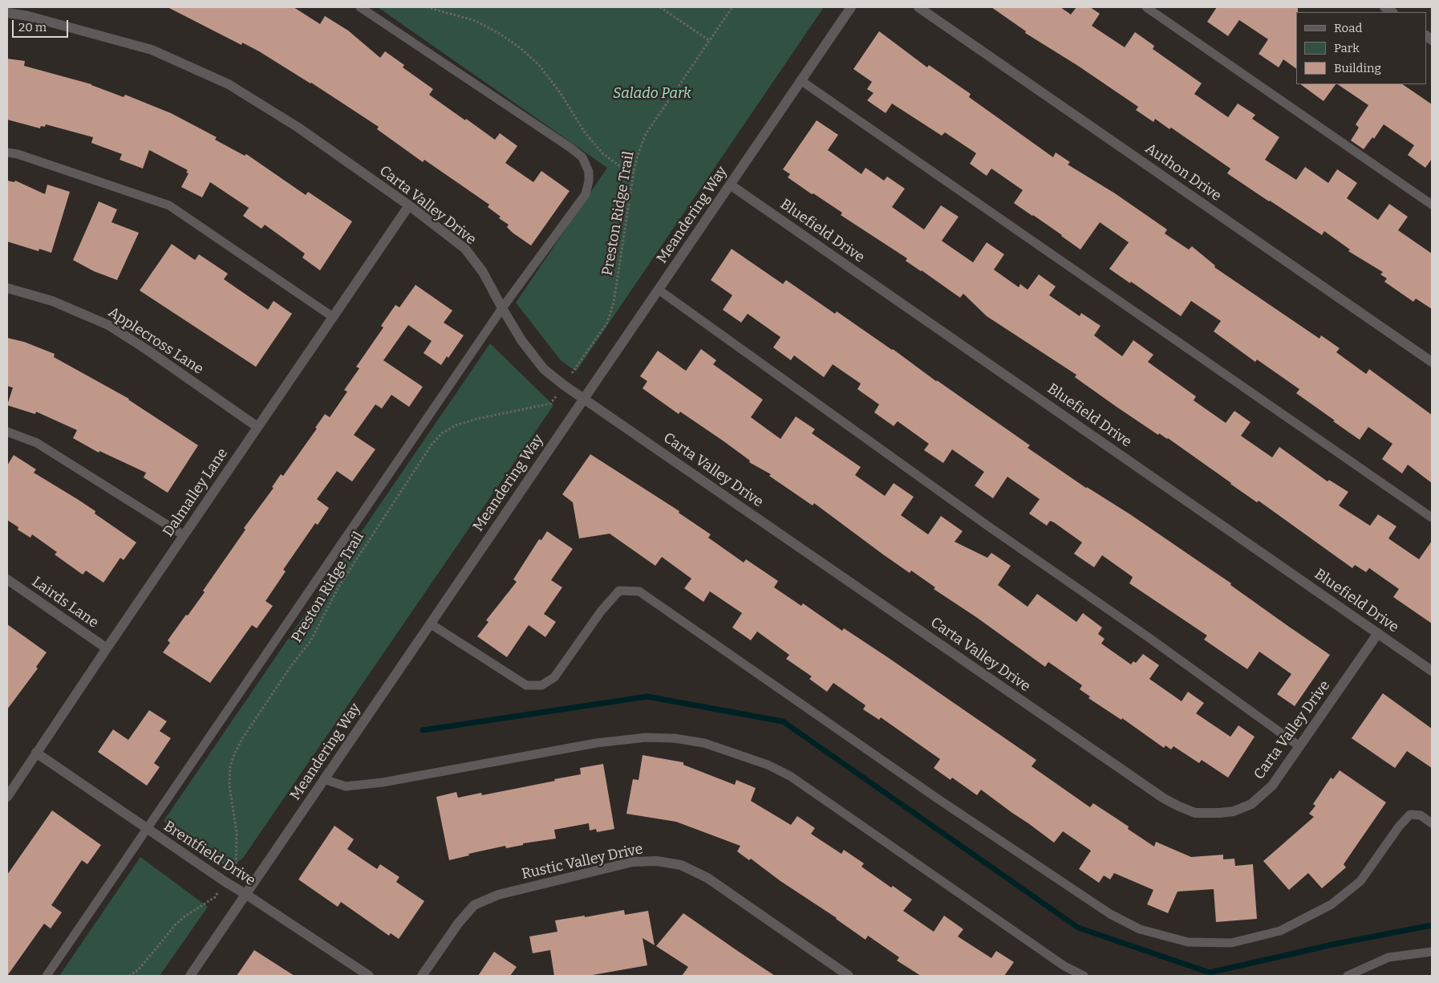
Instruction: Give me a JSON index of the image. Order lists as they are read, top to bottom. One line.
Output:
{"streets":{"street":["Authon Drive","Carta Valley Drive","Meandering Way","Bluefield Drive","Applecross Lane","Dalmalley Lane","Lairds Lane","Brentfield Drive","Rustic Valley Drive"],"path":["Preston Ridge Trail"]},"crossings":[["Carta Valley Drive","Meandering Way"],["Carta Valley Drive","Bluefield Drive"],["Carta Valley Drive","Dalmalley Lane"],["Meandering Way","Bluefield Drive"],["Meandering Way","Brentfield Drive"],["Applecross Lane","Dalmalley Lane"],["Dalmalley Lane","Lairds Lane"],["Dalmalley Lane","Brentfield Drive"]],"parks":["Salado Park"],"legend":["Road","Park","Building"],"scale_bar":"20 m"}
